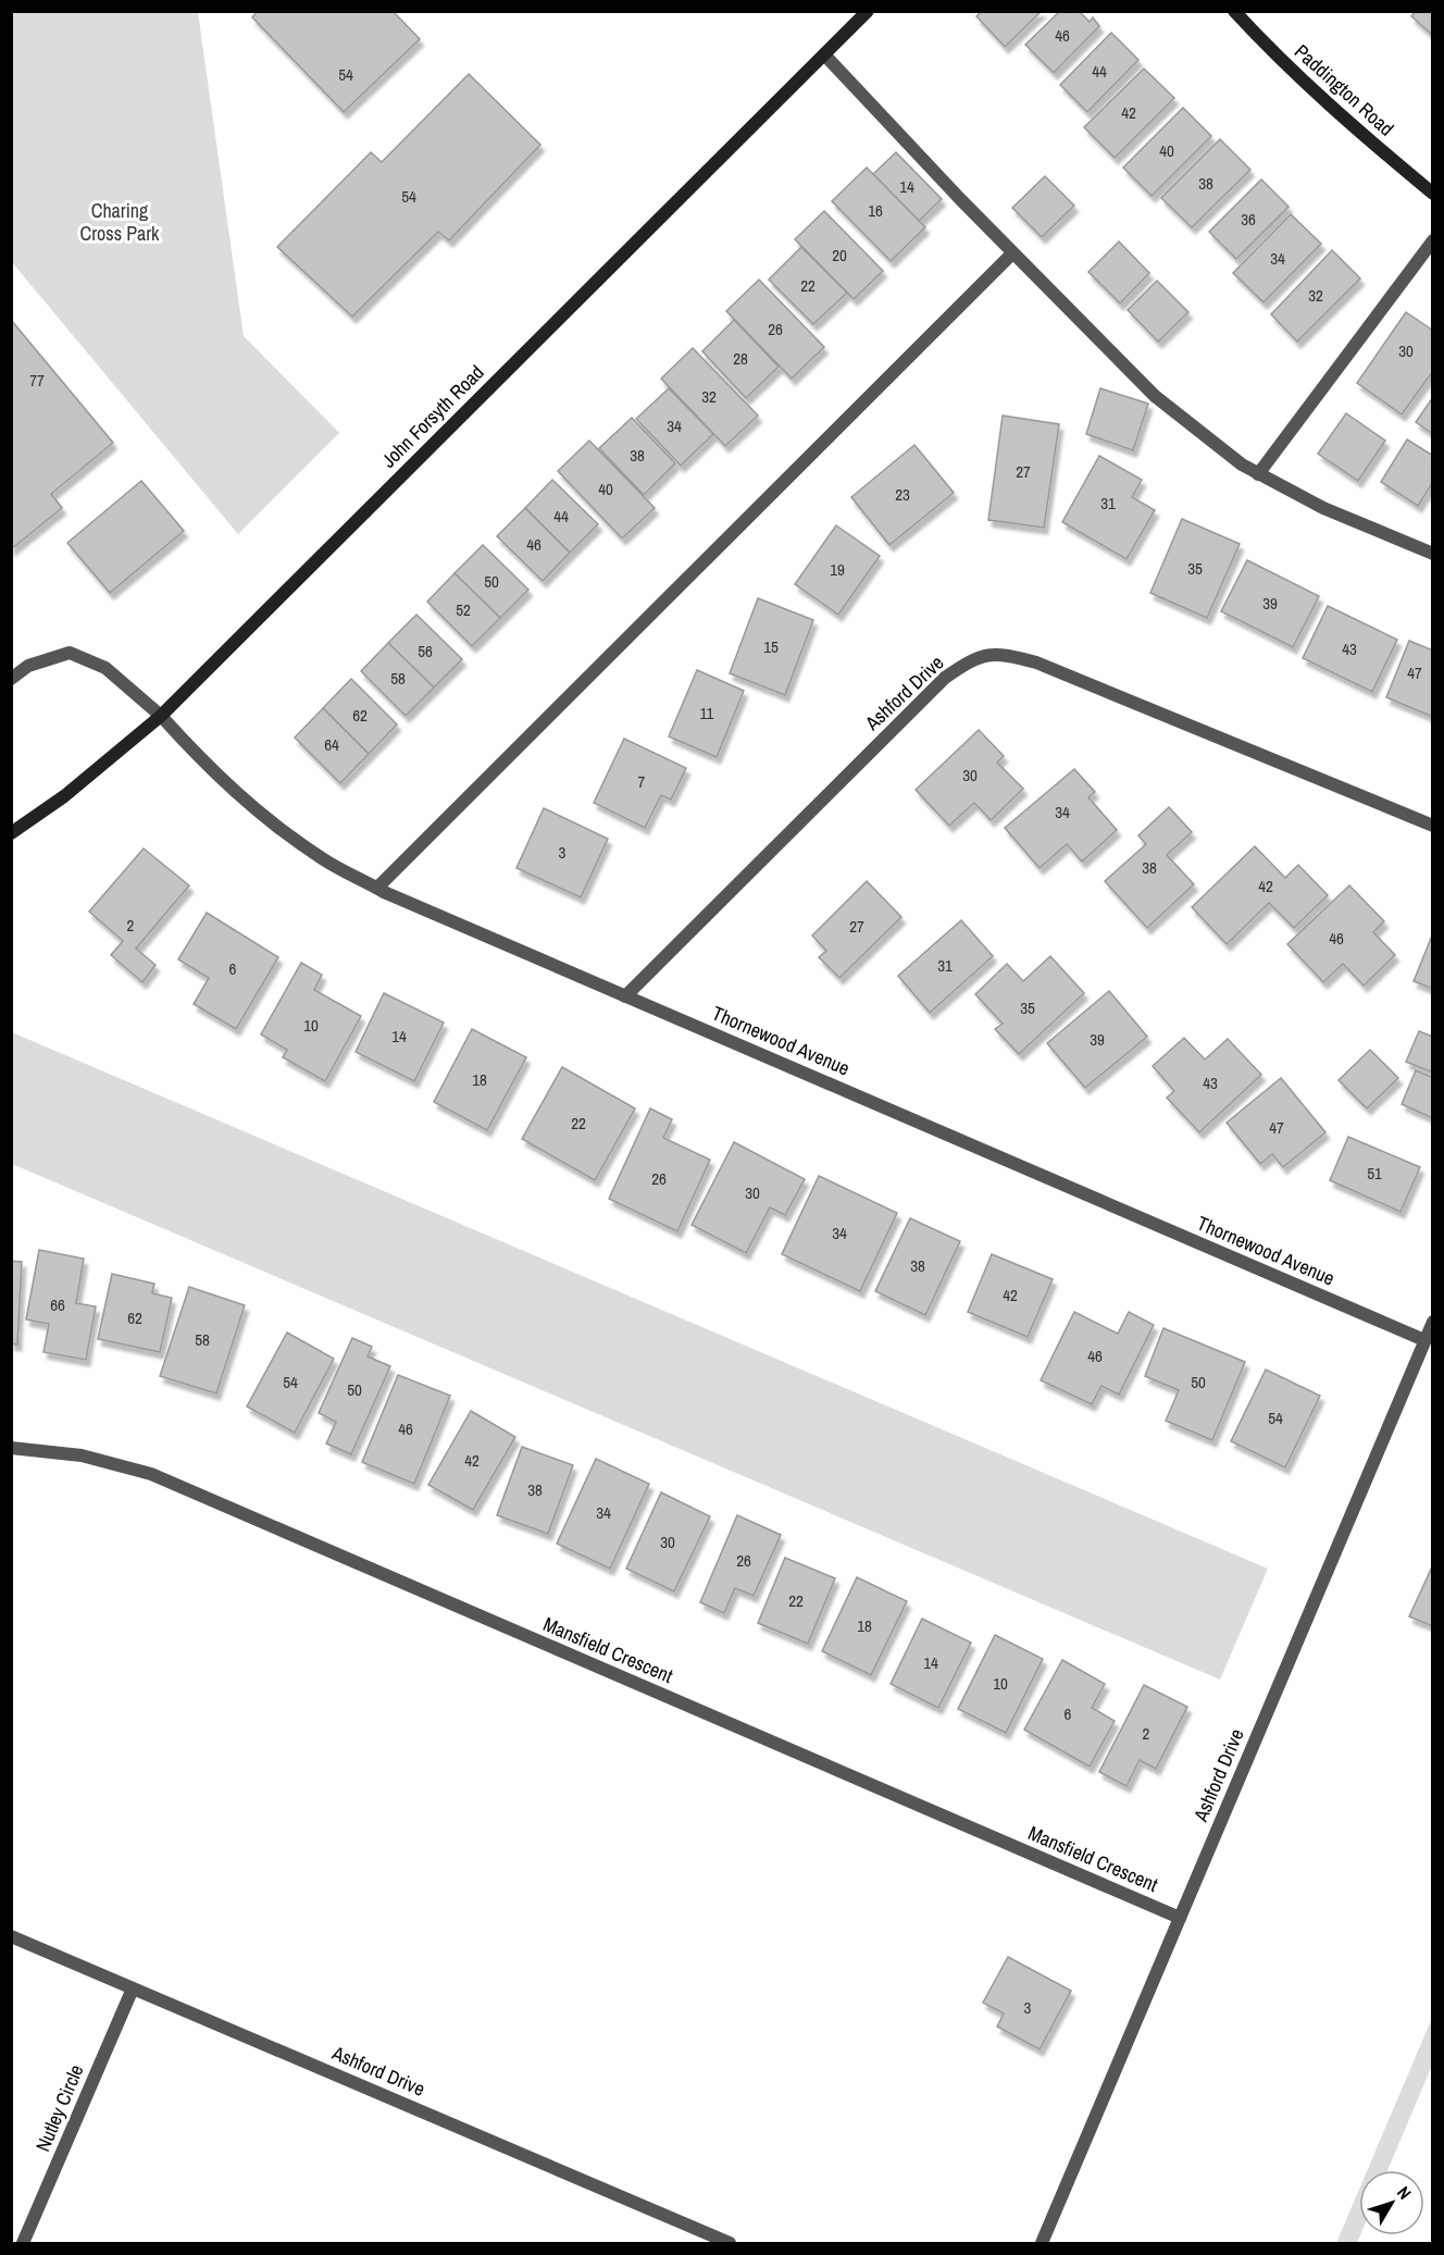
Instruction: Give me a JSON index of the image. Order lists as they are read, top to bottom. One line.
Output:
{"streets":{"street":["Paddington Road","John Forsyth Road","Ashford Drive","Thornewood Avenue","Mansfield Crescent","Nutley Circle"]},"crossings":[["John Forsyth Road","Thornewood Avenue"],["Ashford Drive","Thornewood Avenue"],["Ashford Drive","Mansfield Crescent"],["Ashford Drive","Nutley Circle"]],"parks":["Charing Cross Park"],"house_numbers":["46","44","54","42","40","38","14","54","16","36","20","34","22","32","26","30","28","77","32","34","38","27","40","23","31","44","46","35","19","50","39","52","15","43","56","47","58","11","62","64","30","7","34","3","38","42","2","27","46","31","6","35","10","14","39","18","43","22","47","51","26","30","34","38","42","66","62","58","46","54","50","50","54","46","42","38","34","30","26","22","18","14","10","6","2","3"],"north":"top right"}
